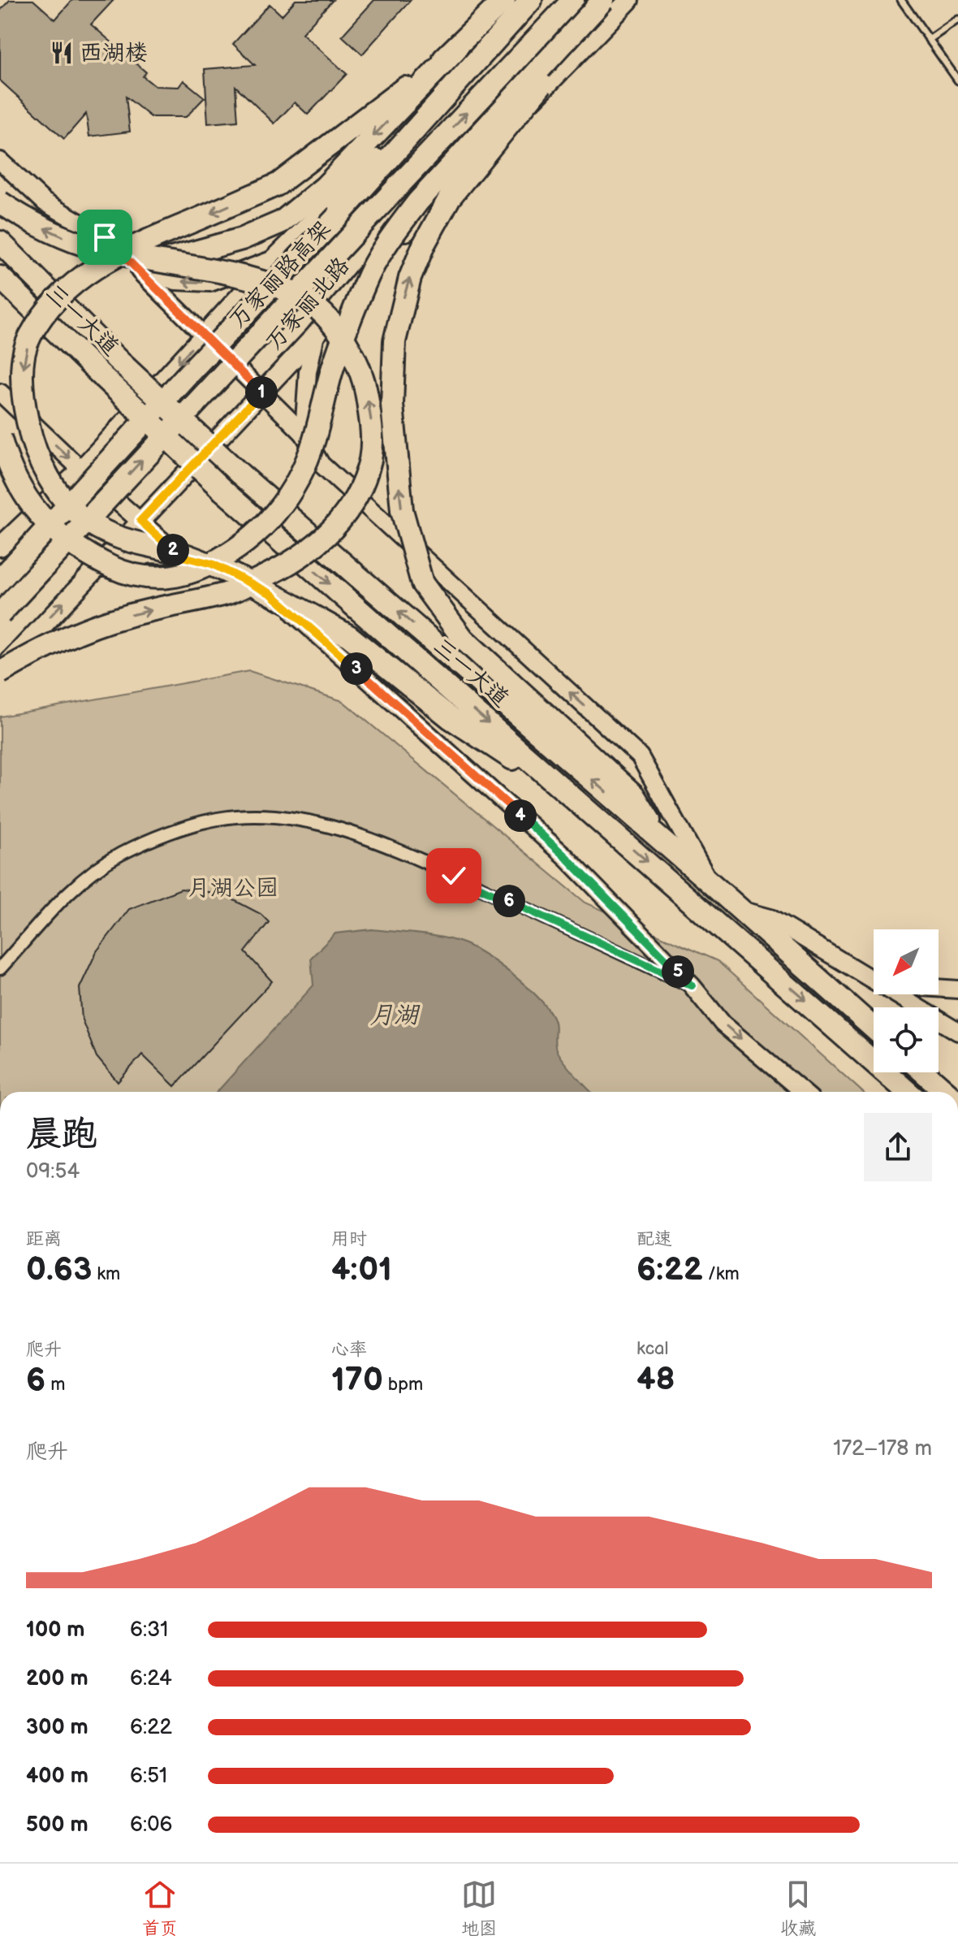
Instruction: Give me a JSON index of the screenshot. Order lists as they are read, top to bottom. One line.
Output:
{"streets":{"highway":["万家丽路高架","三一大道"],"main road":["万家丽北路"]},"water":["月湖"],"parks":["月湖公园"],"places":{"restaurant":["西湖楼"]},"north":"bottom left","page":{"pins":["1","2","3","4","6","5"],"heading":["晨跑","09:54"],"stats":[["距离","0.63 km"],["用时","4:01"],["配速","6:22 /km"],["爬升","6 m"],["心率","170 bpm"],["kcal","48"]],"chart":["爬升","172–178 m"],"list":[{"name":"100 m","note":"6:31"},{"name":"200 m","note":"6:24"},{"name":"300 m","note":"6:22"},{"name":"400 m","note":"6:51"},{"name":"500 m","note":"6:06"}],"tabs":["首页","地图","收藏"]}}
